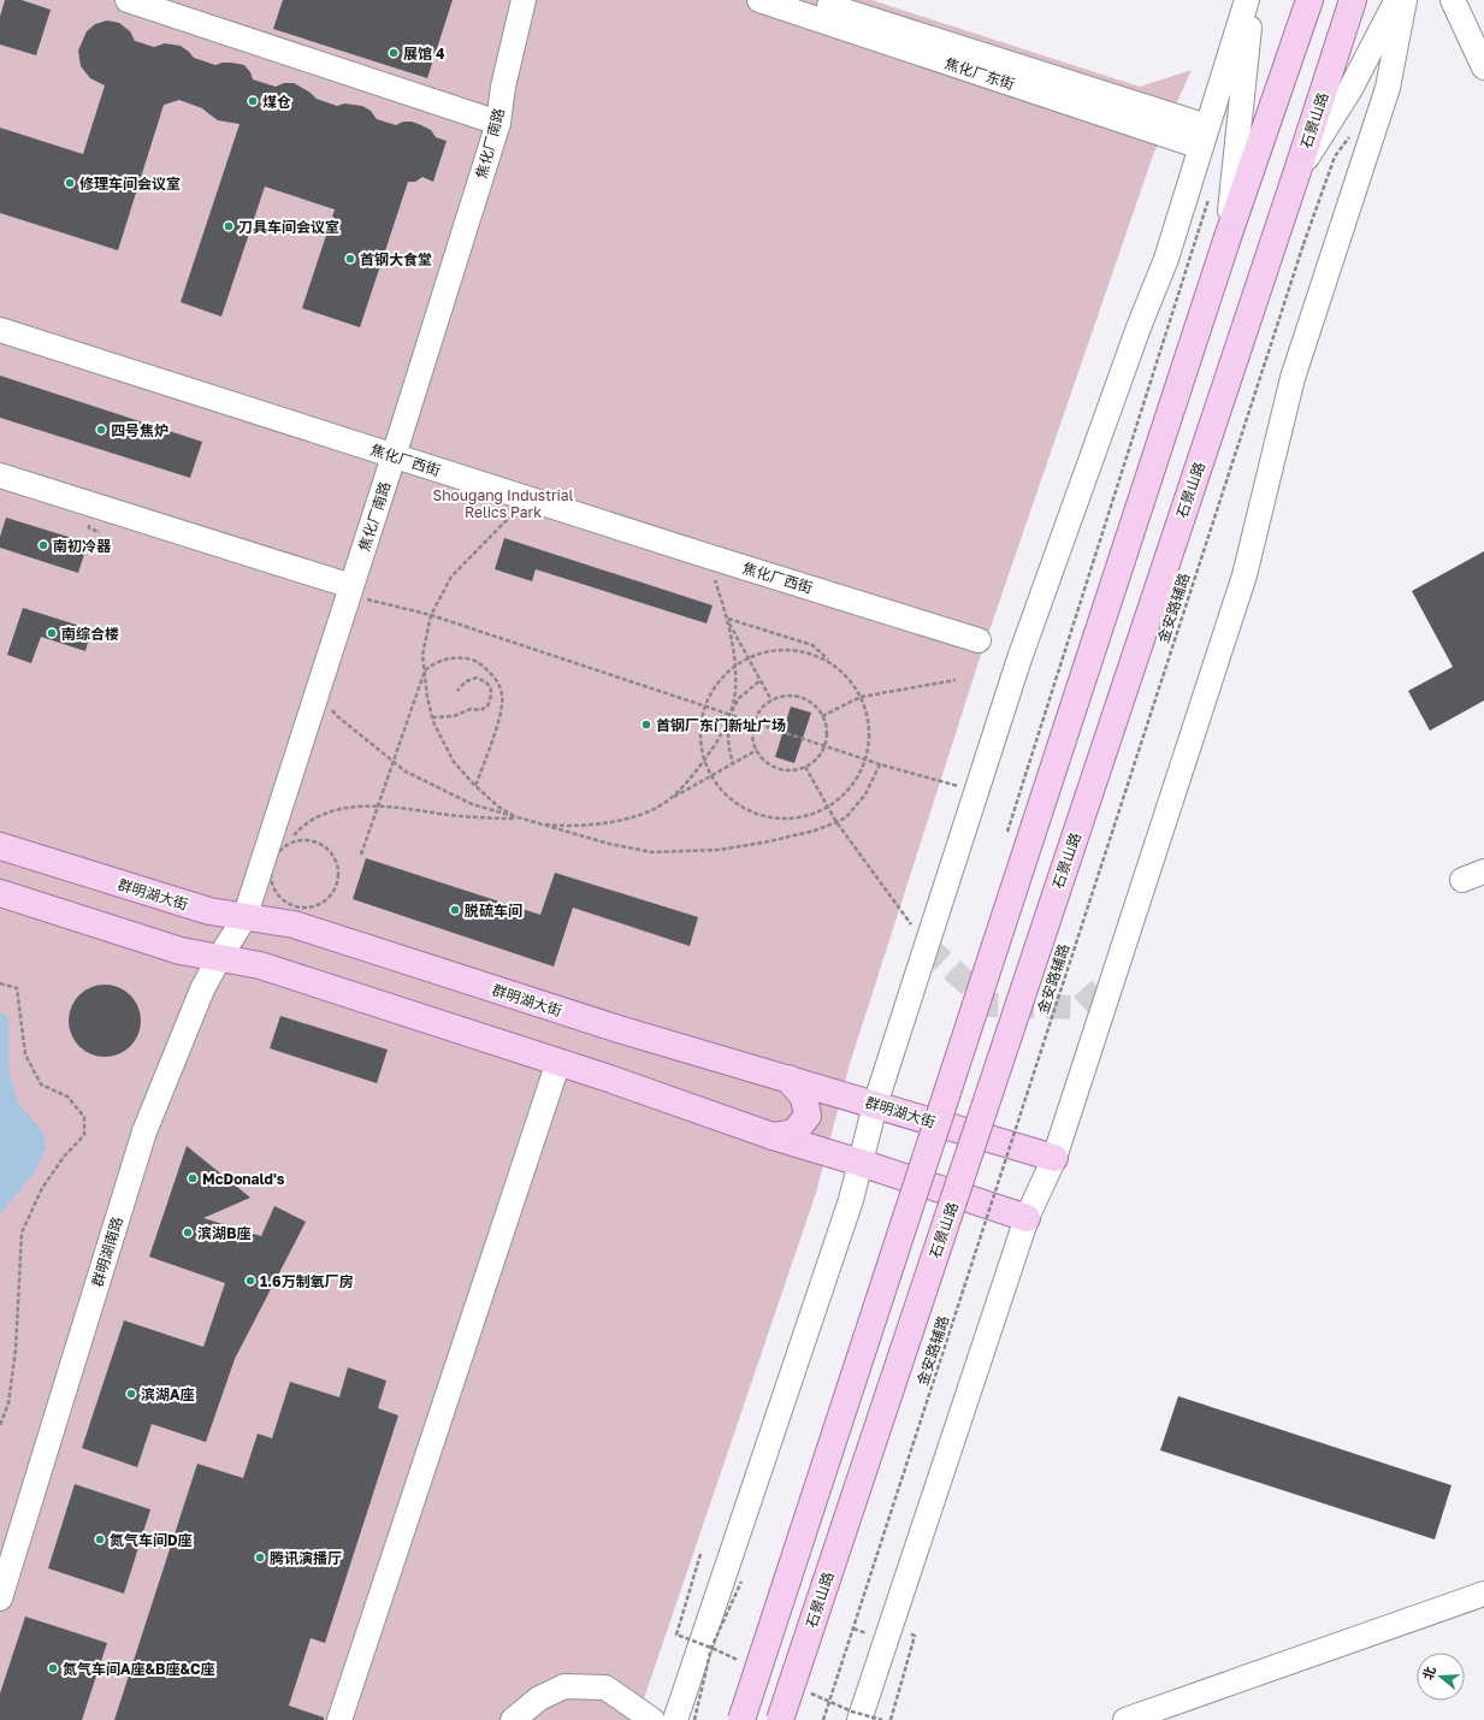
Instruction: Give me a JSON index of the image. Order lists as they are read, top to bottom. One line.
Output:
{"streets":{"main road":["石景山路","群明湖大街"],"street":["焦化厂东街","焦化厂南路","焦化厂西街","群明湖南路"],"path":["金安路辅路"]},"crossings":[["焦化厂南路","焦化厂西街"],["焦化厂南路","群明湖大街"],["焦化厂南路","群明湖南路"],["群明湖大街","群明湖南路"]],"parks":["Shougang Industrial Relics Park"],"places":["展馆 4","煤仓","修理车间会议室","刀具车间会议室","首钢大食堂","四号焦炉","南初冷器","南综合楼","首钢厂东门新址广场","脱硫车间","McDonald's","滨湖B座","1.6万制氧厂房","滨湖A座","氮气车间D座","腾讯演播厅","氮气车间A座&B座&C座"],"north":"left"}
